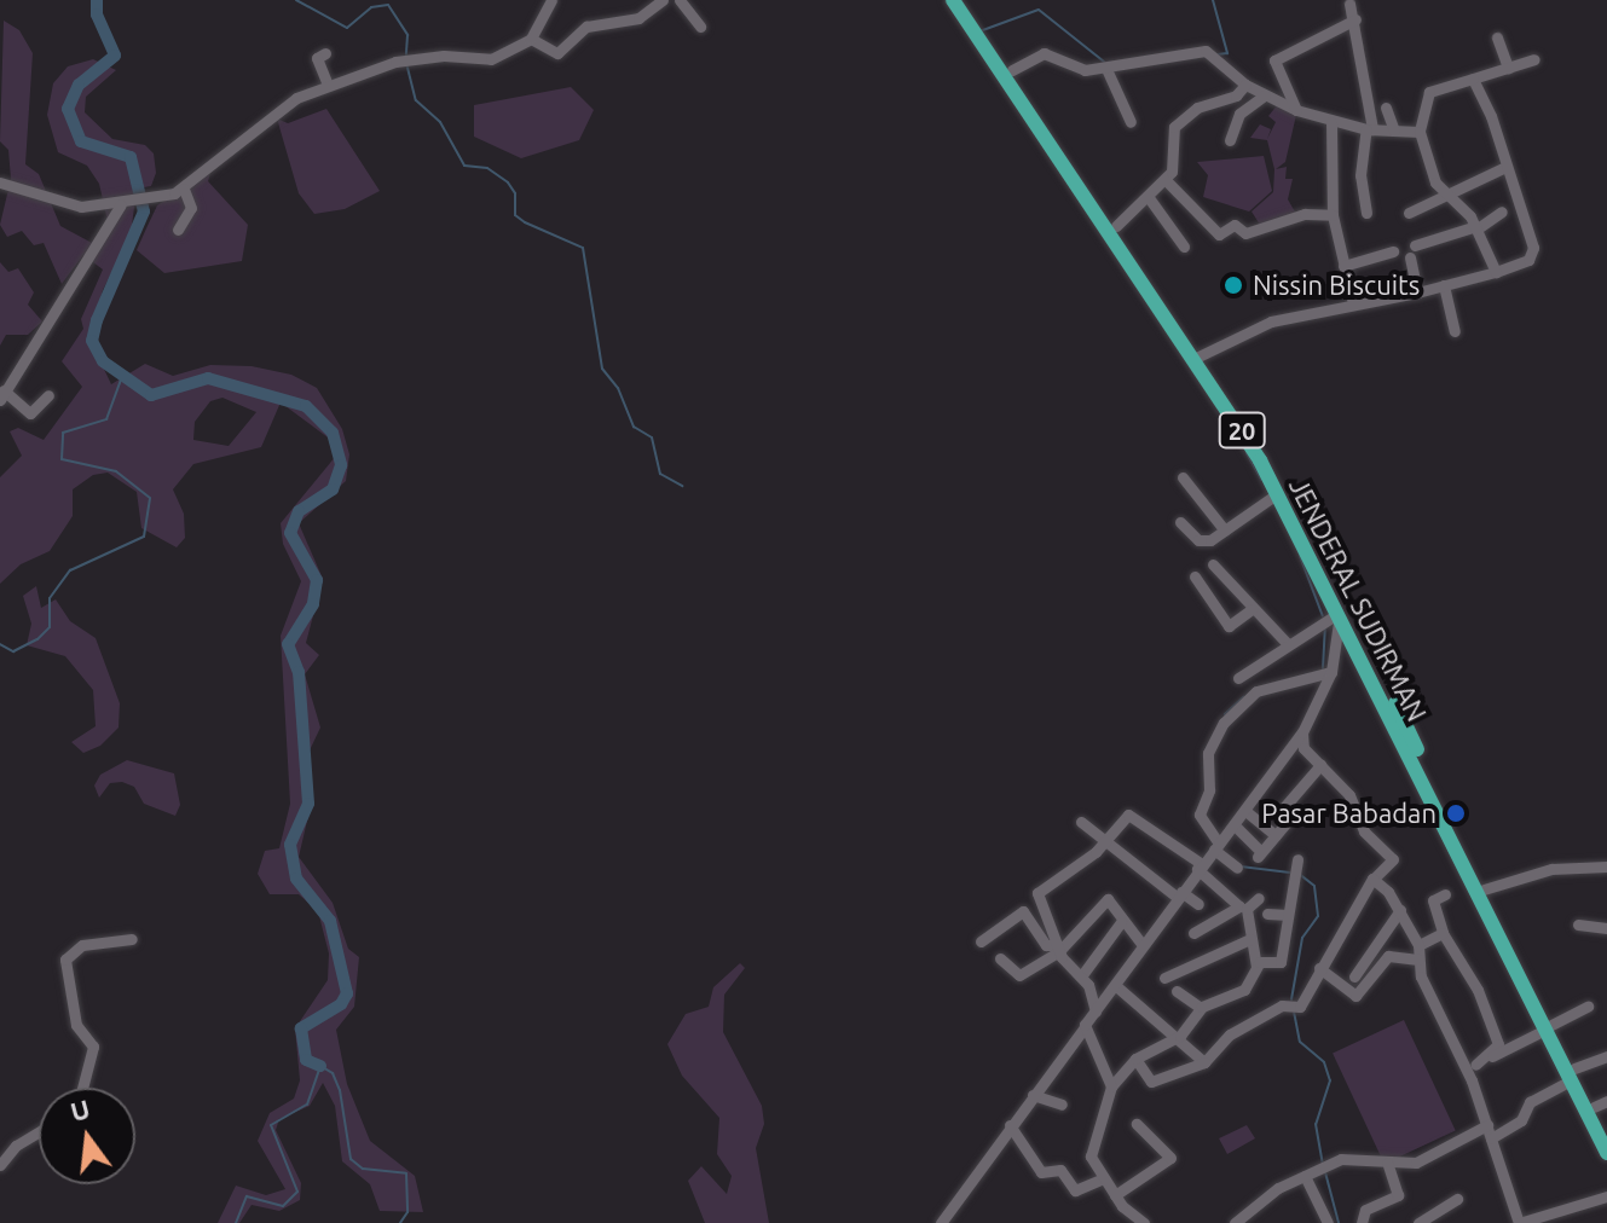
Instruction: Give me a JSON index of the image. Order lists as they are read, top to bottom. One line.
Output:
{"streets":{"highway":["20","JENDERAL SUDIRMAN"]},"places":["Nissin Biscuits","Pasar Babadan"],"north":"top"}
